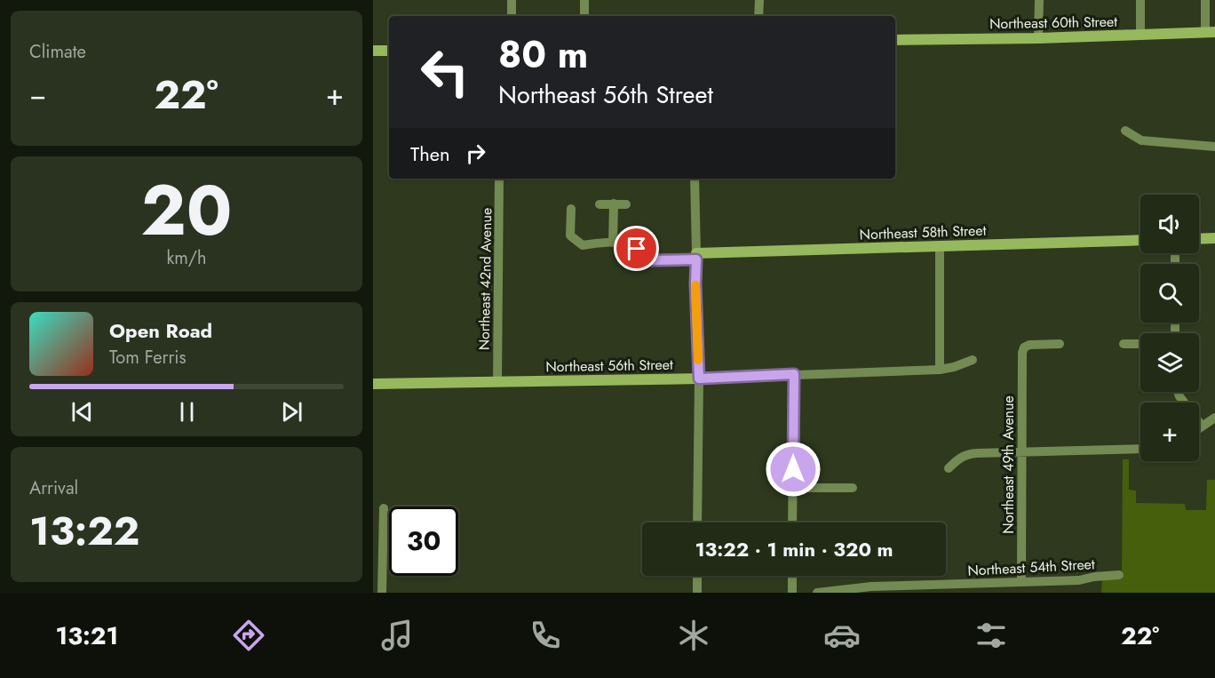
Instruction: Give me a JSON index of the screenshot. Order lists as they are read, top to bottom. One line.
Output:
{"streets":{"street":["Northeast 60th Street","Northeast 58th Street","Northeast 42nd Avenue","Northeast 56th Street","Northeast 49th Avenue","Northeast 54th Street"]},"crossings":[["Northeast 42nd Avenue","Northeast 56th Street"],["Northeast 49th Avenue","Northeast 54th Street"]],"page":{"tile":["Climate",["20","km/h"],["Arrival","13:22"]],"turn":["80 m","Northeast 56th Street"],"heat":["−","22°","+"],"then":"Then","map_buttons":"+","song":["Open Road","Tom Ferris"],"limit":"30","trip":"13:22 · 1 min · 320 m","tabs":["13:21","22°"]}}
